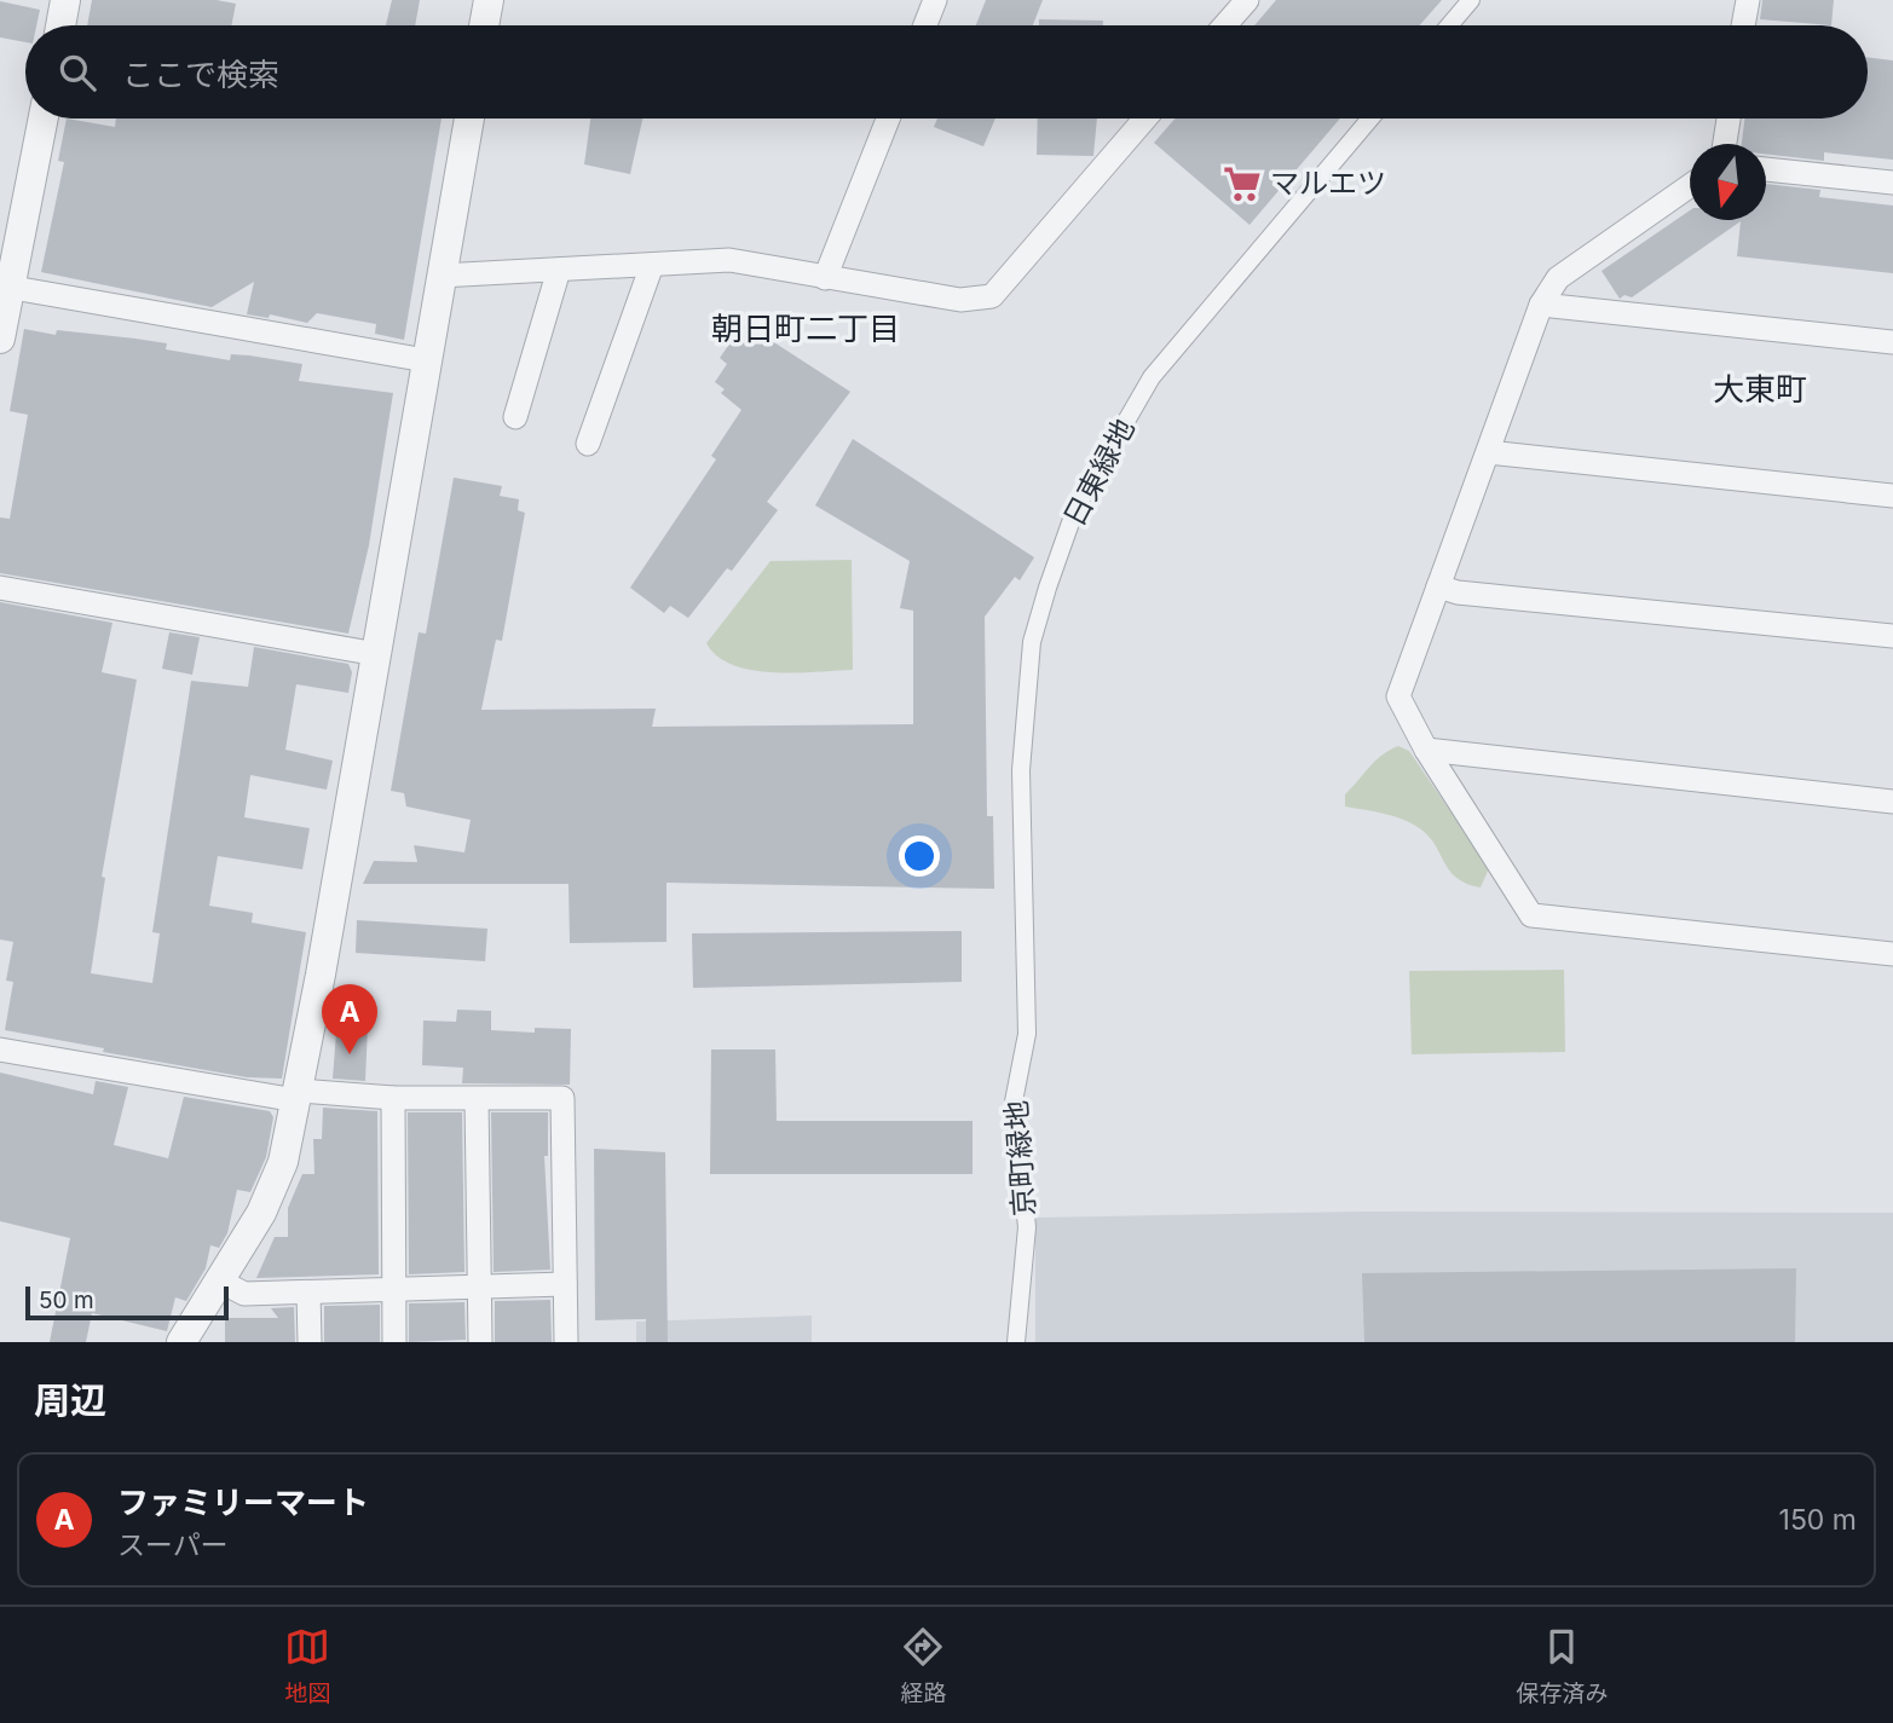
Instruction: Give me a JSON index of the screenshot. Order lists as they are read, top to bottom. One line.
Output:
{"streets":{"street":["日東緑地","京町緑地"]},"crossings":[["日東緑地","京町緑地"]],"districts":["朝日町二丁目","大東町"],"places":{"supermarket":["マルエツ"]},"scale_bar":"50 m","north":"bottom","page":{"search":"ここで検索","pins":"A","scale":"50 m","heading":"周辺","list":[{"mark":"A","name":"ファミリーマート","note":"スーパー","value":"150 m"}],"nav":["地図","経路","保存済み"]}}
